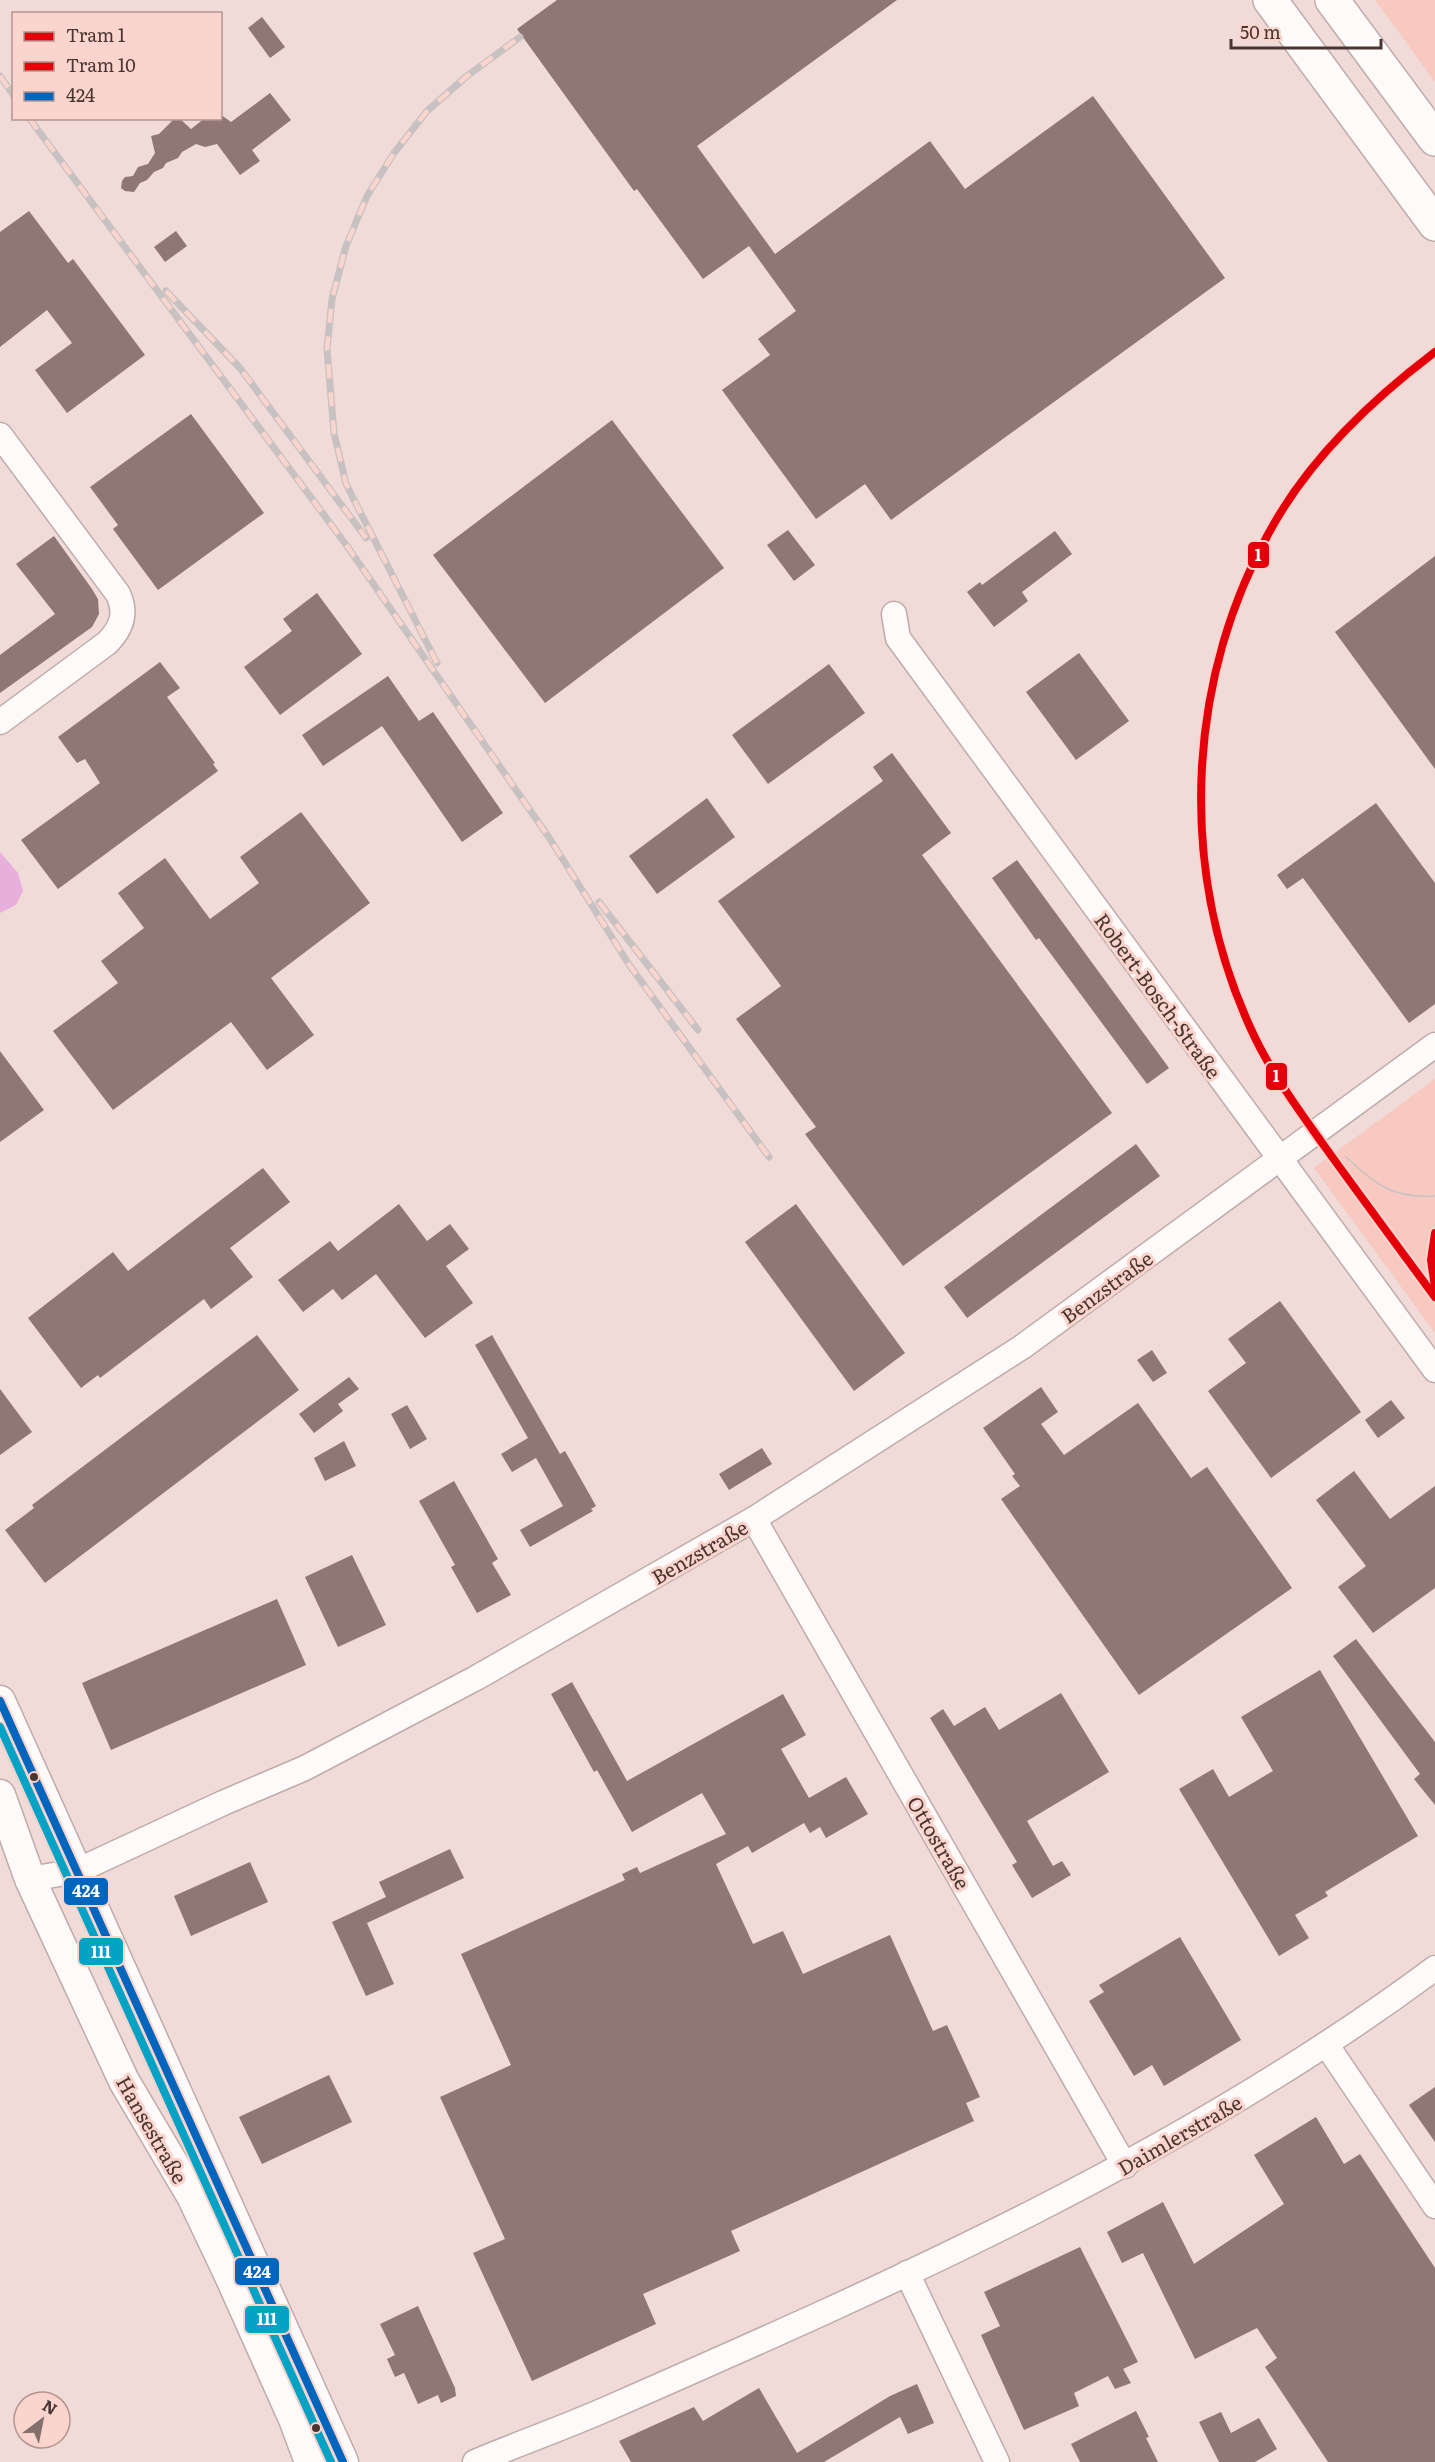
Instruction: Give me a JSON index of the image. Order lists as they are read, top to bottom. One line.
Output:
{"streets":{"main road":["Hansestraße"],"street":["Robert-Bosch-Straße","Benzstraße","Ottostraße","Daimlerstraße"]},"crossings":[["Robert-Bosch-Straße","Benzstraße"],["Benzstraße","Ottostraße"],["Benzstraße","Hansestraße"],["Ottostraße","Daimlerstraße"]],"lines":["tram line 1","tram line 10","transit line 424","transit line 111"],"legend":["Tram 1","Tram 10","424"],"scale_bar":"50 m","north":"top right"}
